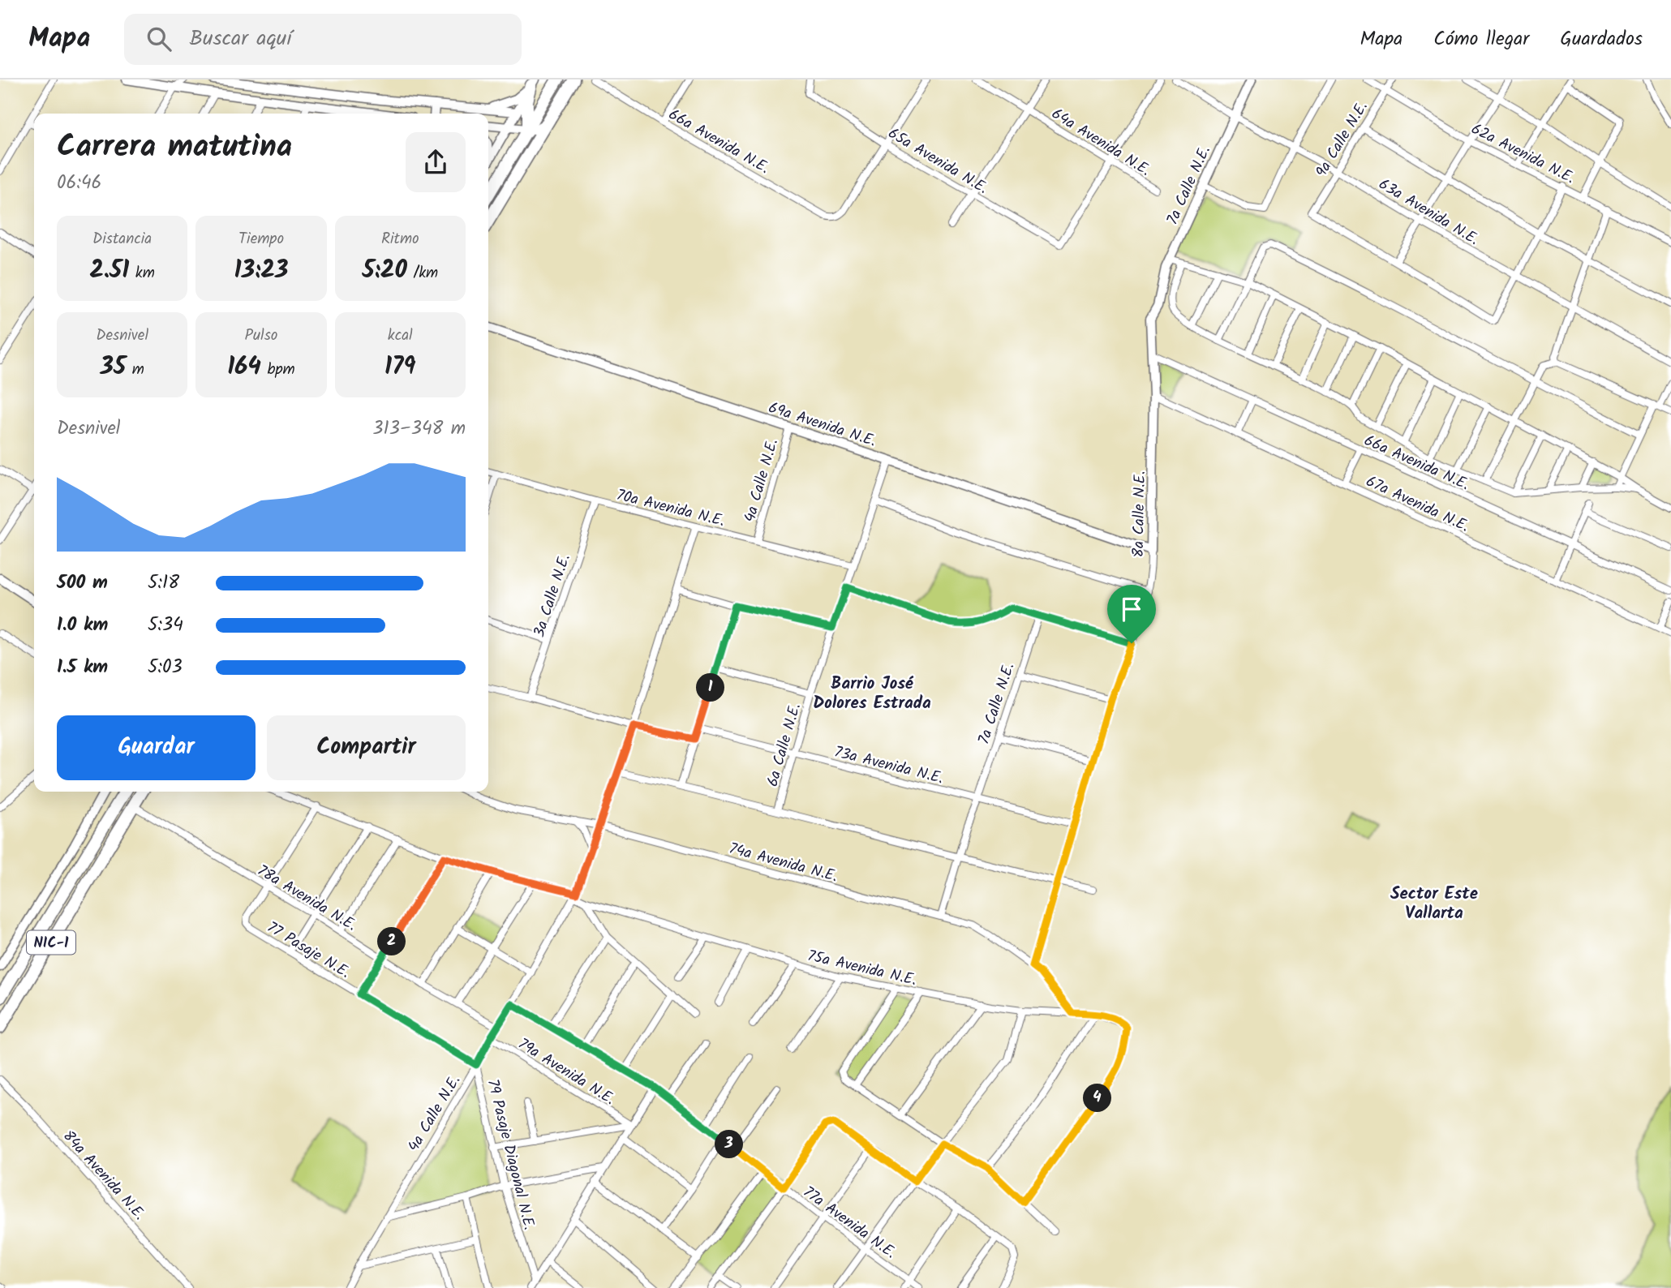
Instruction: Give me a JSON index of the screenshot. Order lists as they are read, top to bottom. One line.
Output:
{"streets":{"highway":["NIC-1"],"street":["9a Calle N.E.","66a Avenida N.E.","64a Avenida N.E.","62a Avenida N.E.","65a Avenida N.E.","7a Calle N.E.","63a Avenida N.E.","69a Avenida N.E.","4a Calle N.E.","67a Avenida N.E.","70a Avenida N.E.","8a Calle N.E.","3a Calle N.E.","6a Calle N.E.","73a Avenida N.E.","74a Avenida N.E.","78a Avenida N.E.","77 Pasaje N.E.","75a Avenida N.E.","79a Avenida N.E.","79 Pasaje Diagonal N.E.","84a Avenida N.E.","77a Avenida N.E."]},"crossings":[["9a Calle N.E.","62a Avenida N.E."],["9a Calle N.E.","63a Avenida N.E."],["66a Avenida N.E.","65a Avenida N.E."],["66a Avenida N.E.","8a Calle N.E."],["64a Avenida N.E.","65a Avenida N.E."],["7a Calle N.E.","63a Avenida N.E."],["7a Calle N.E.","8a Calle N.E."],["7a Calle N.E.","73a Avenida N.E."],["69a Avenida N.E.","4a Calle N.E."],["69a Avenida N.E.","8a Calle N.E."],["69a Avenida N.E.","6a Calle N.E."],["4a Calle N.E.","70a Avenida N.E."],["4a Calle N.E.","74a Avenida N.E."],["4a Calle N.E.","78a Avenida N.E."],["4a Calle N.E.","77 Pasaje N.E."],["4a Calle N.E.","75a Avenida N.E."],["4a Calle N.E.","79a Avenida N.E."],["4a Calle N.E.","79 Pasaje Diagonal N.E."],["4a Calle N.E.","77a Avenida N.E."],["67a Avenida N.E.","8a Calle N.E."],["70a Avenida N.E.","3a Calle N.E."],["70a Avenida N.E.","6a Calle N.E."],["8a Calle N.E.","73a Avenida N.E."],["8a Calle N.E.","74a Avenida N.E."],["6a Calle N.E.","73a Avenida N.E."],["74a Avenida N.E.","75a Avenida N.E."],["78a Avenida N.E.","NIC-1"],["78a Avenida N.E.","77 Pasaje N.E."],["77 Pasaje N.E.","79 Pasaje Diagonal N.E."]],"districts":["Barrio José Dolores Estrada","Sector Este Vallarta"],"page":{"header":"Mapa","search":"Buscar aquí","nav":["Mapa","Cómo llegar","Guardados"],"heading":["Carrera matutina","06:46"],"stats":[["Distancia","2.51 km"],["Tiempo","13:23"],["Ritmo","5:20 /km"],["Desnivel","35 m"],["Pulso","164 bpm"],["kcal","179"]],"chart":["Desnivel","313–348 m"],"list":[{"name":"500 m","note":"5:18"},{"name":"1.0 km","note":"5:34"},{"name":"1.5 km","note":"5:03"}],"pins":["1","2","4","3"],"buttons":["Guardar","Compartir"]}}
